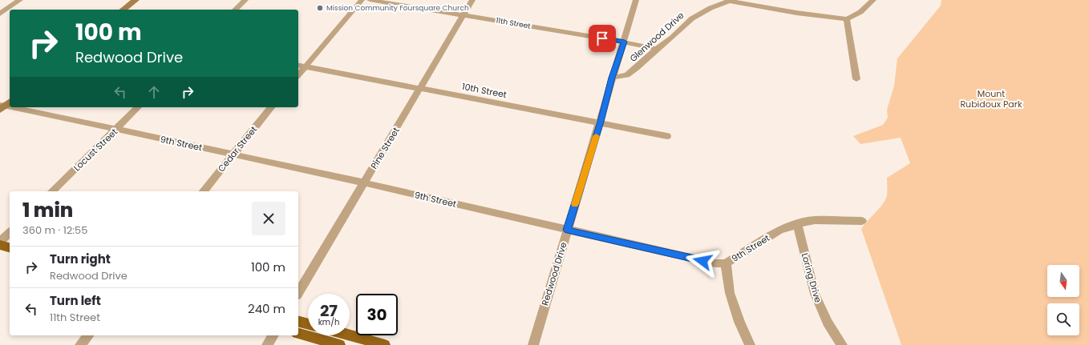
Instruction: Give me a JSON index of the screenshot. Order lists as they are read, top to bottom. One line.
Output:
{"streets":{"street":["11th Street","Glenwood Drive","10th Street","9th Street","Pine Street","Cedar Street","Locust Street","Redwood Drive","Loring Drive"]},"crossings":[["11th Street","Glenwood Drive"],["11th Street","Pine Street"],["11th Street","Redwood Drive"],["Glenwood Drive","Redwood Drive"],["10th Street","Pine Street"],["10th Street","Redwood Drive"],["9th Street","Pine Street"],["9th Street","Cedar Street"],["9th Street","Locust Street"],["9th Street","Redwood Drive"],["9th Street","Loring Drive"]],"parks":["Mount Rubidoux Park"],"places":["Mission Community Foursquare Church"],"north":"bottom","page":{"turn":["100 m","Redwood Drive"],"heading":["1 min","360 m · 12:55"],"list":[{"name":"Turn right","note":"Redwood Drive","value":"100 m"},{"name":"Turn left","note":"11th Street","value":"240 m"}],"speed":"27 km/h","limit":"30"}}
